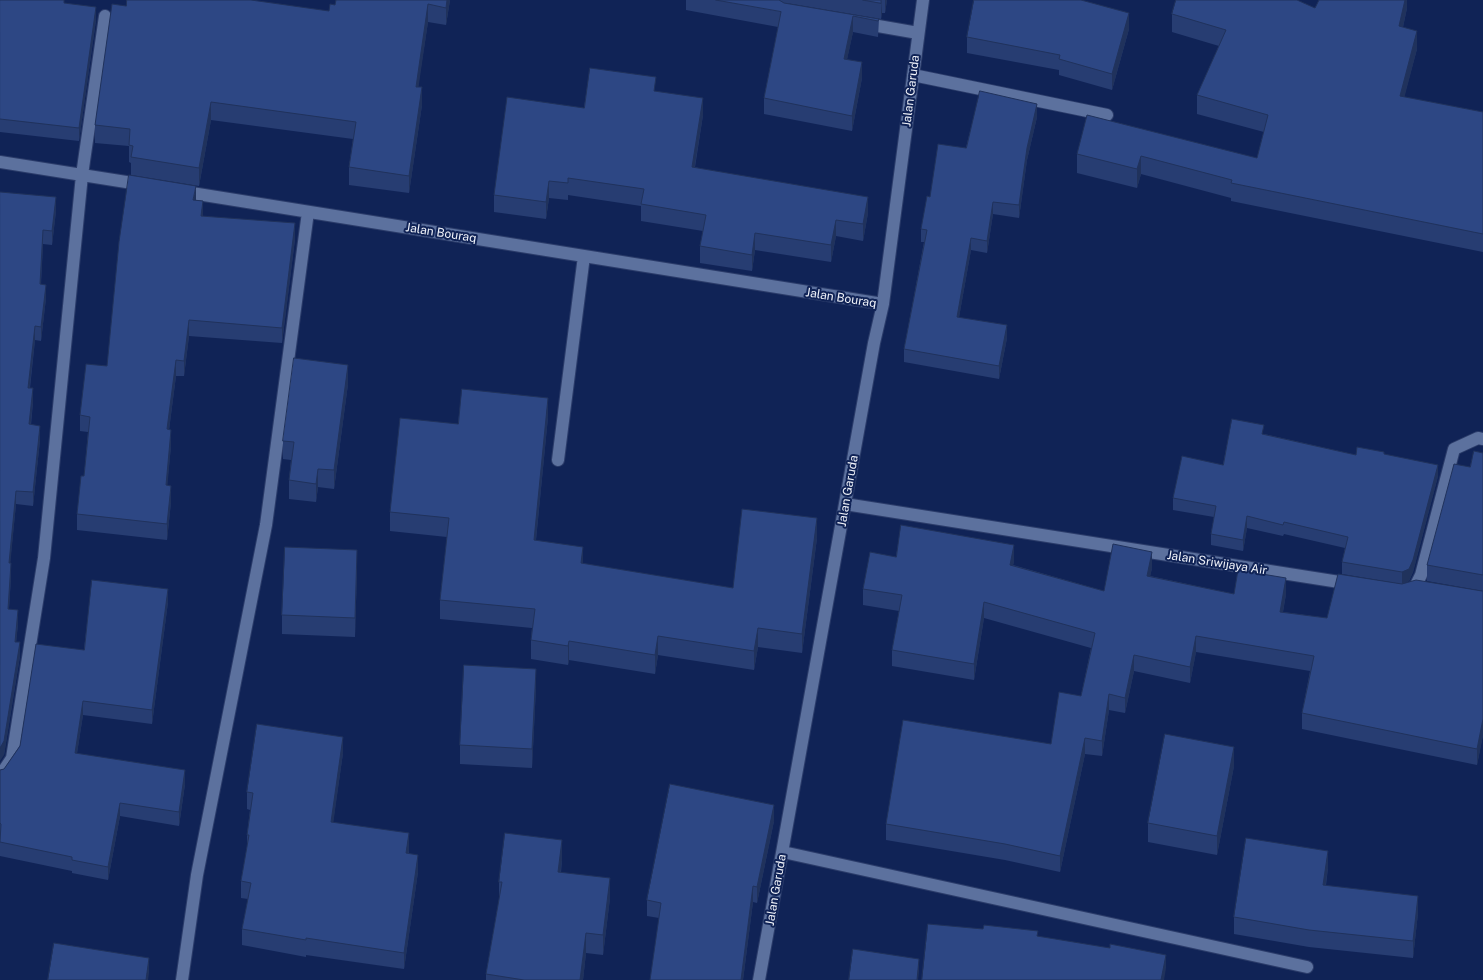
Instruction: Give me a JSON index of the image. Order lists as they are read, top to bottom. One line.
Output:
{"streets":{"street":["Jalan Garuda","Jalan Bouraq","Jalan Sriwijaya Air"]},"crossings":[["Jalan Garuda","Jalan Bouraq"],["Jalan Garuda","Jalan Sriwijaya Air"]]}
